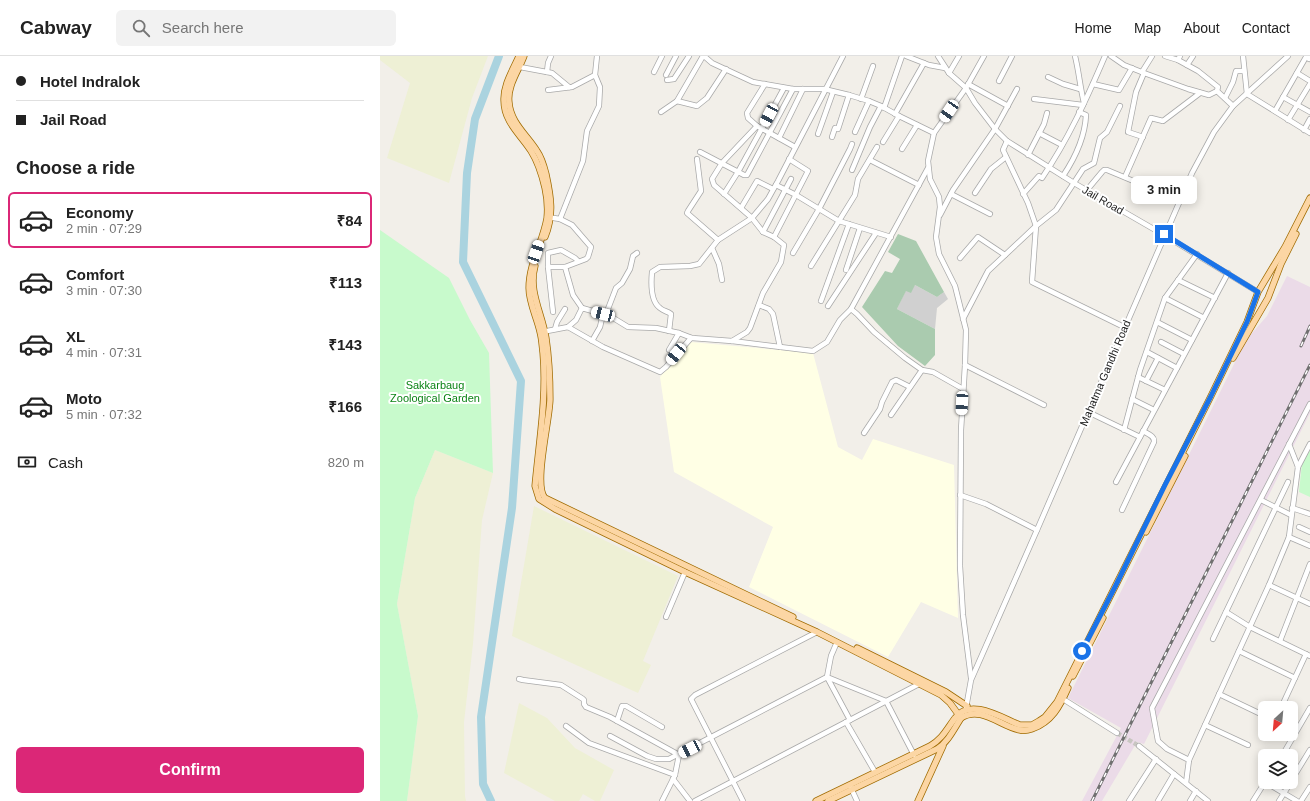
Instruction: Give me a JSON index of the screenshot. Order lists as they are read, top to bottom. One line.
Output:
{"streets":{"street":["Jail Road","Mahatma Gandhi Road"]},"crossings":[["Jail Road","Mahatma Gandhi Road"]],"parks":["Sakkarbaug Zoological Garden"],"north":"bottom left","page":{"header":"Cabway","search":"Search here","nav":["Home","Map","About","Contact"],"banner":["Hotel Indralok","Jail Road"],"heading":"Choose a ride","bubble":"3 min","list":[{"name":"Economy","note":"2 min · 07:29","value":"₹84"},{"name":"Comfort","note":"3 min · 07:30","value":"₹113"},{"name":"XL","note":"4 min · 07:31","value":"₹143"},{"name":"Moto","note":"5 min · 07:32","value":"₹166"}],"pay":["Cash","820 m"],"buttons":"Confirm"}}
